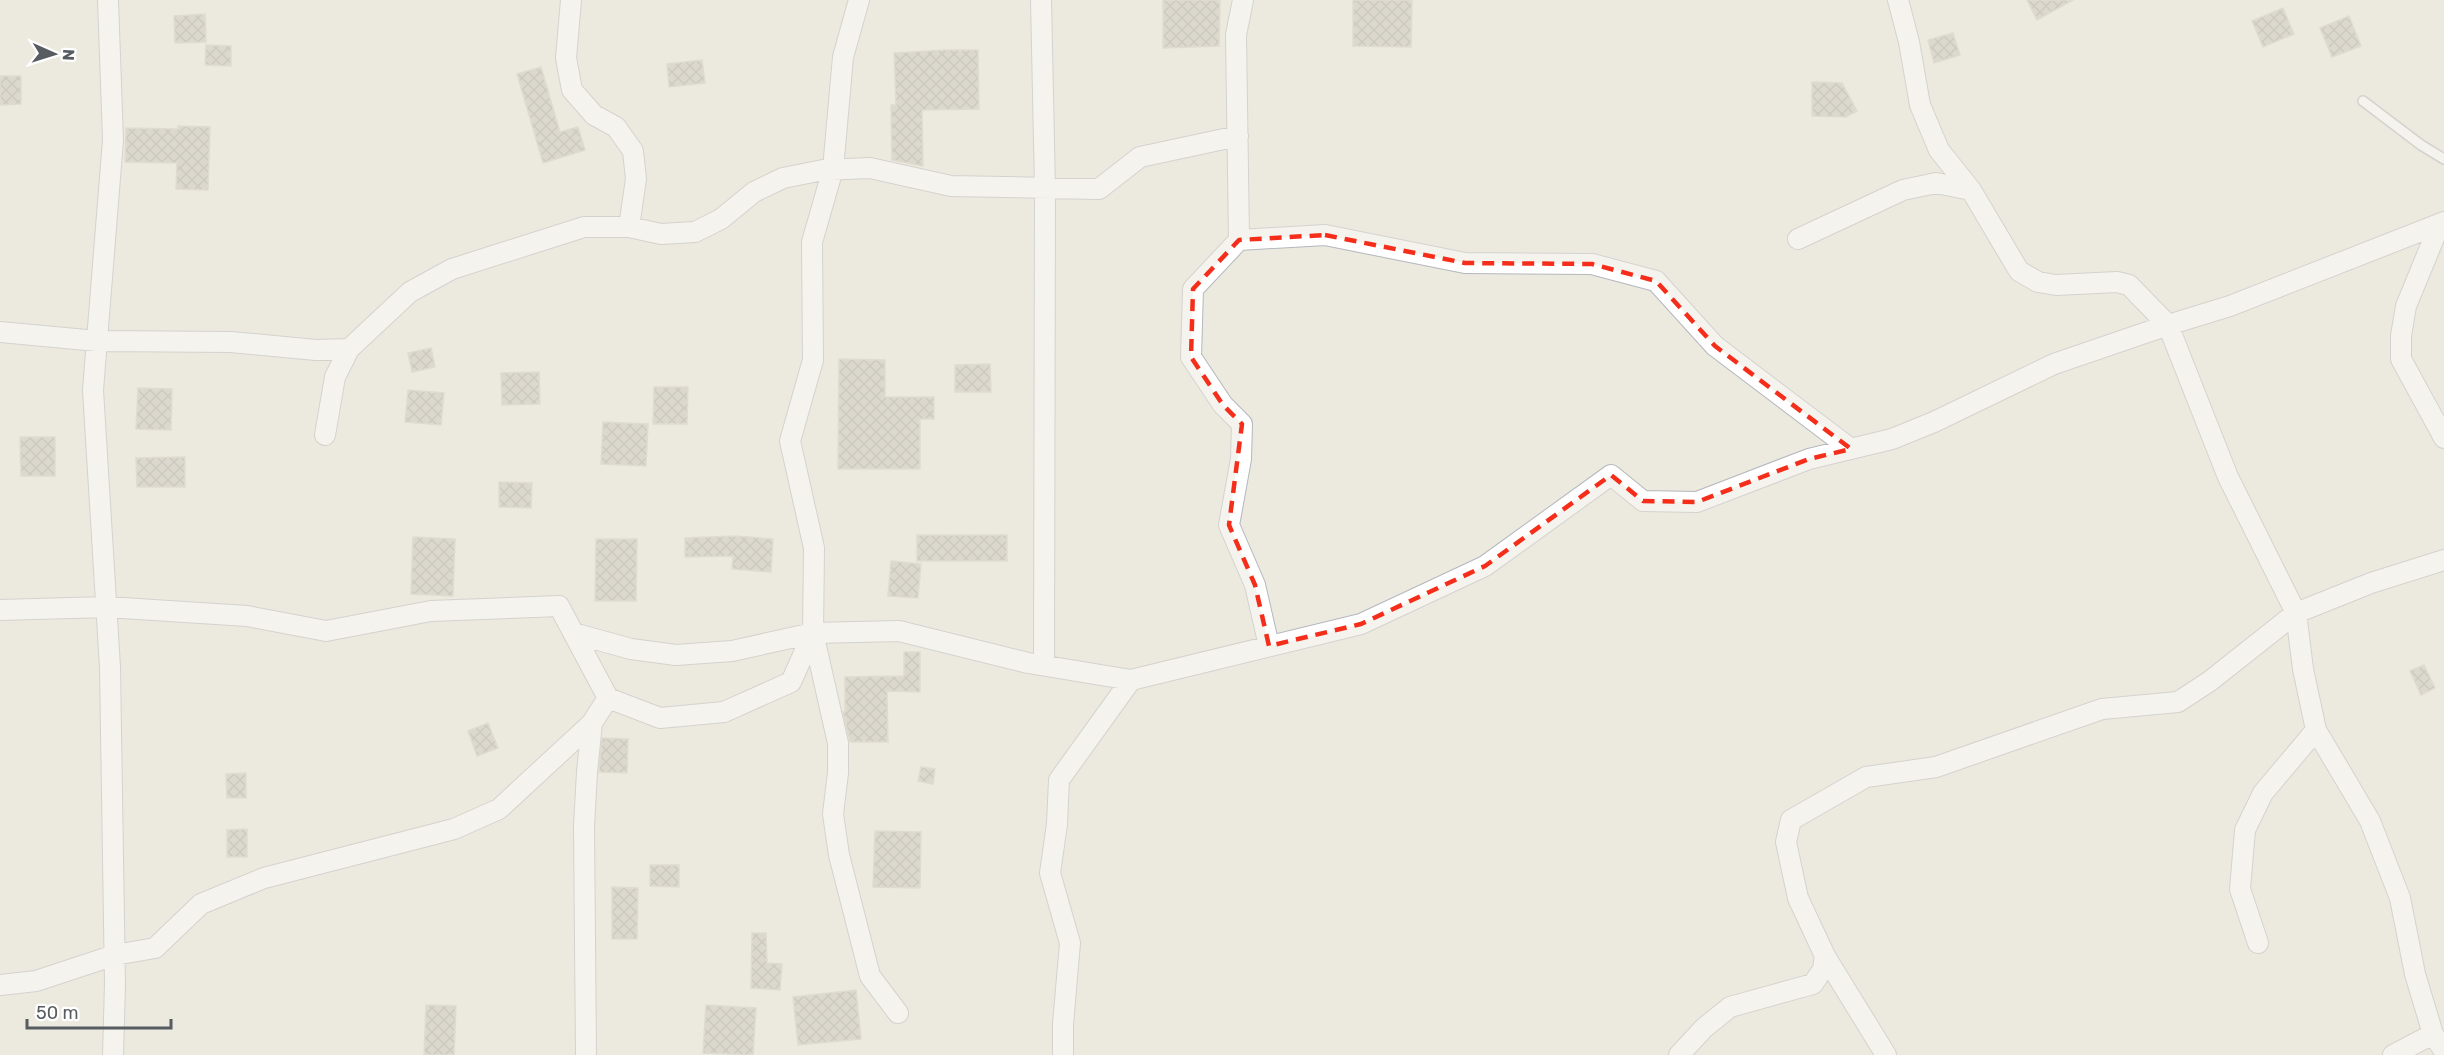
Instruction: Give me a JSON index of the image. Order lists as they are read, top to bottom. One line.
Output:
{"scale_bar":"50 m","north":"right"}
